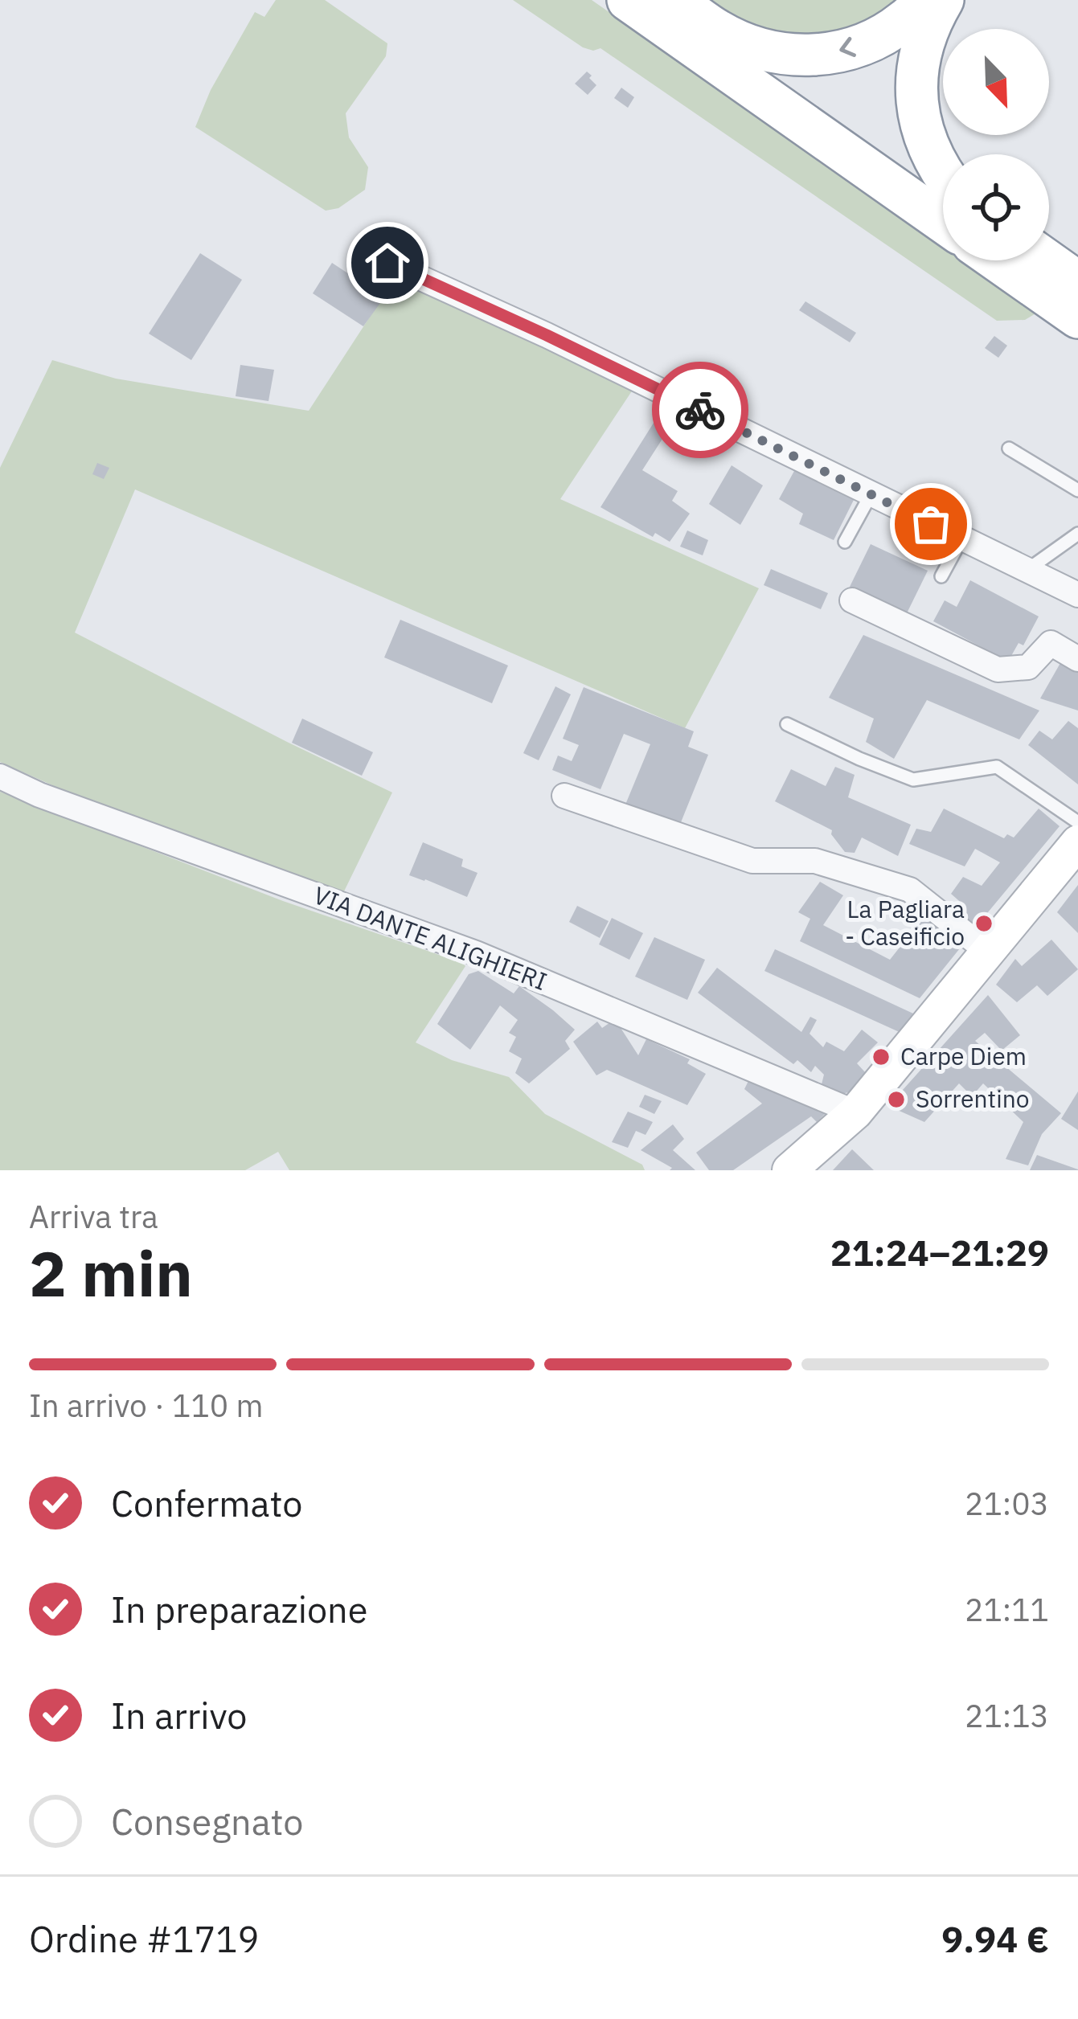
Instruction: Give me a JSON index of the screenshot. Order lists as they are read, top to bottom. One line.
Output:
{"streets":{"street":["VIA DANTE ALIGHIERI"]},"places":["La Pagliara - Caseificio","Carpe Diem","Sorrentino"],"north":"bottom right","page":{"heading":["2 min","Arriva tra","21:24–21:29"],"panel":["Ordine #1719","9.94 €"],"bar":"In arrivo · 110 m","list":[["Confermato","21:03"],["In preparazione","21:11"],["In arrivo","21:13"],"Consegnato"]}}
